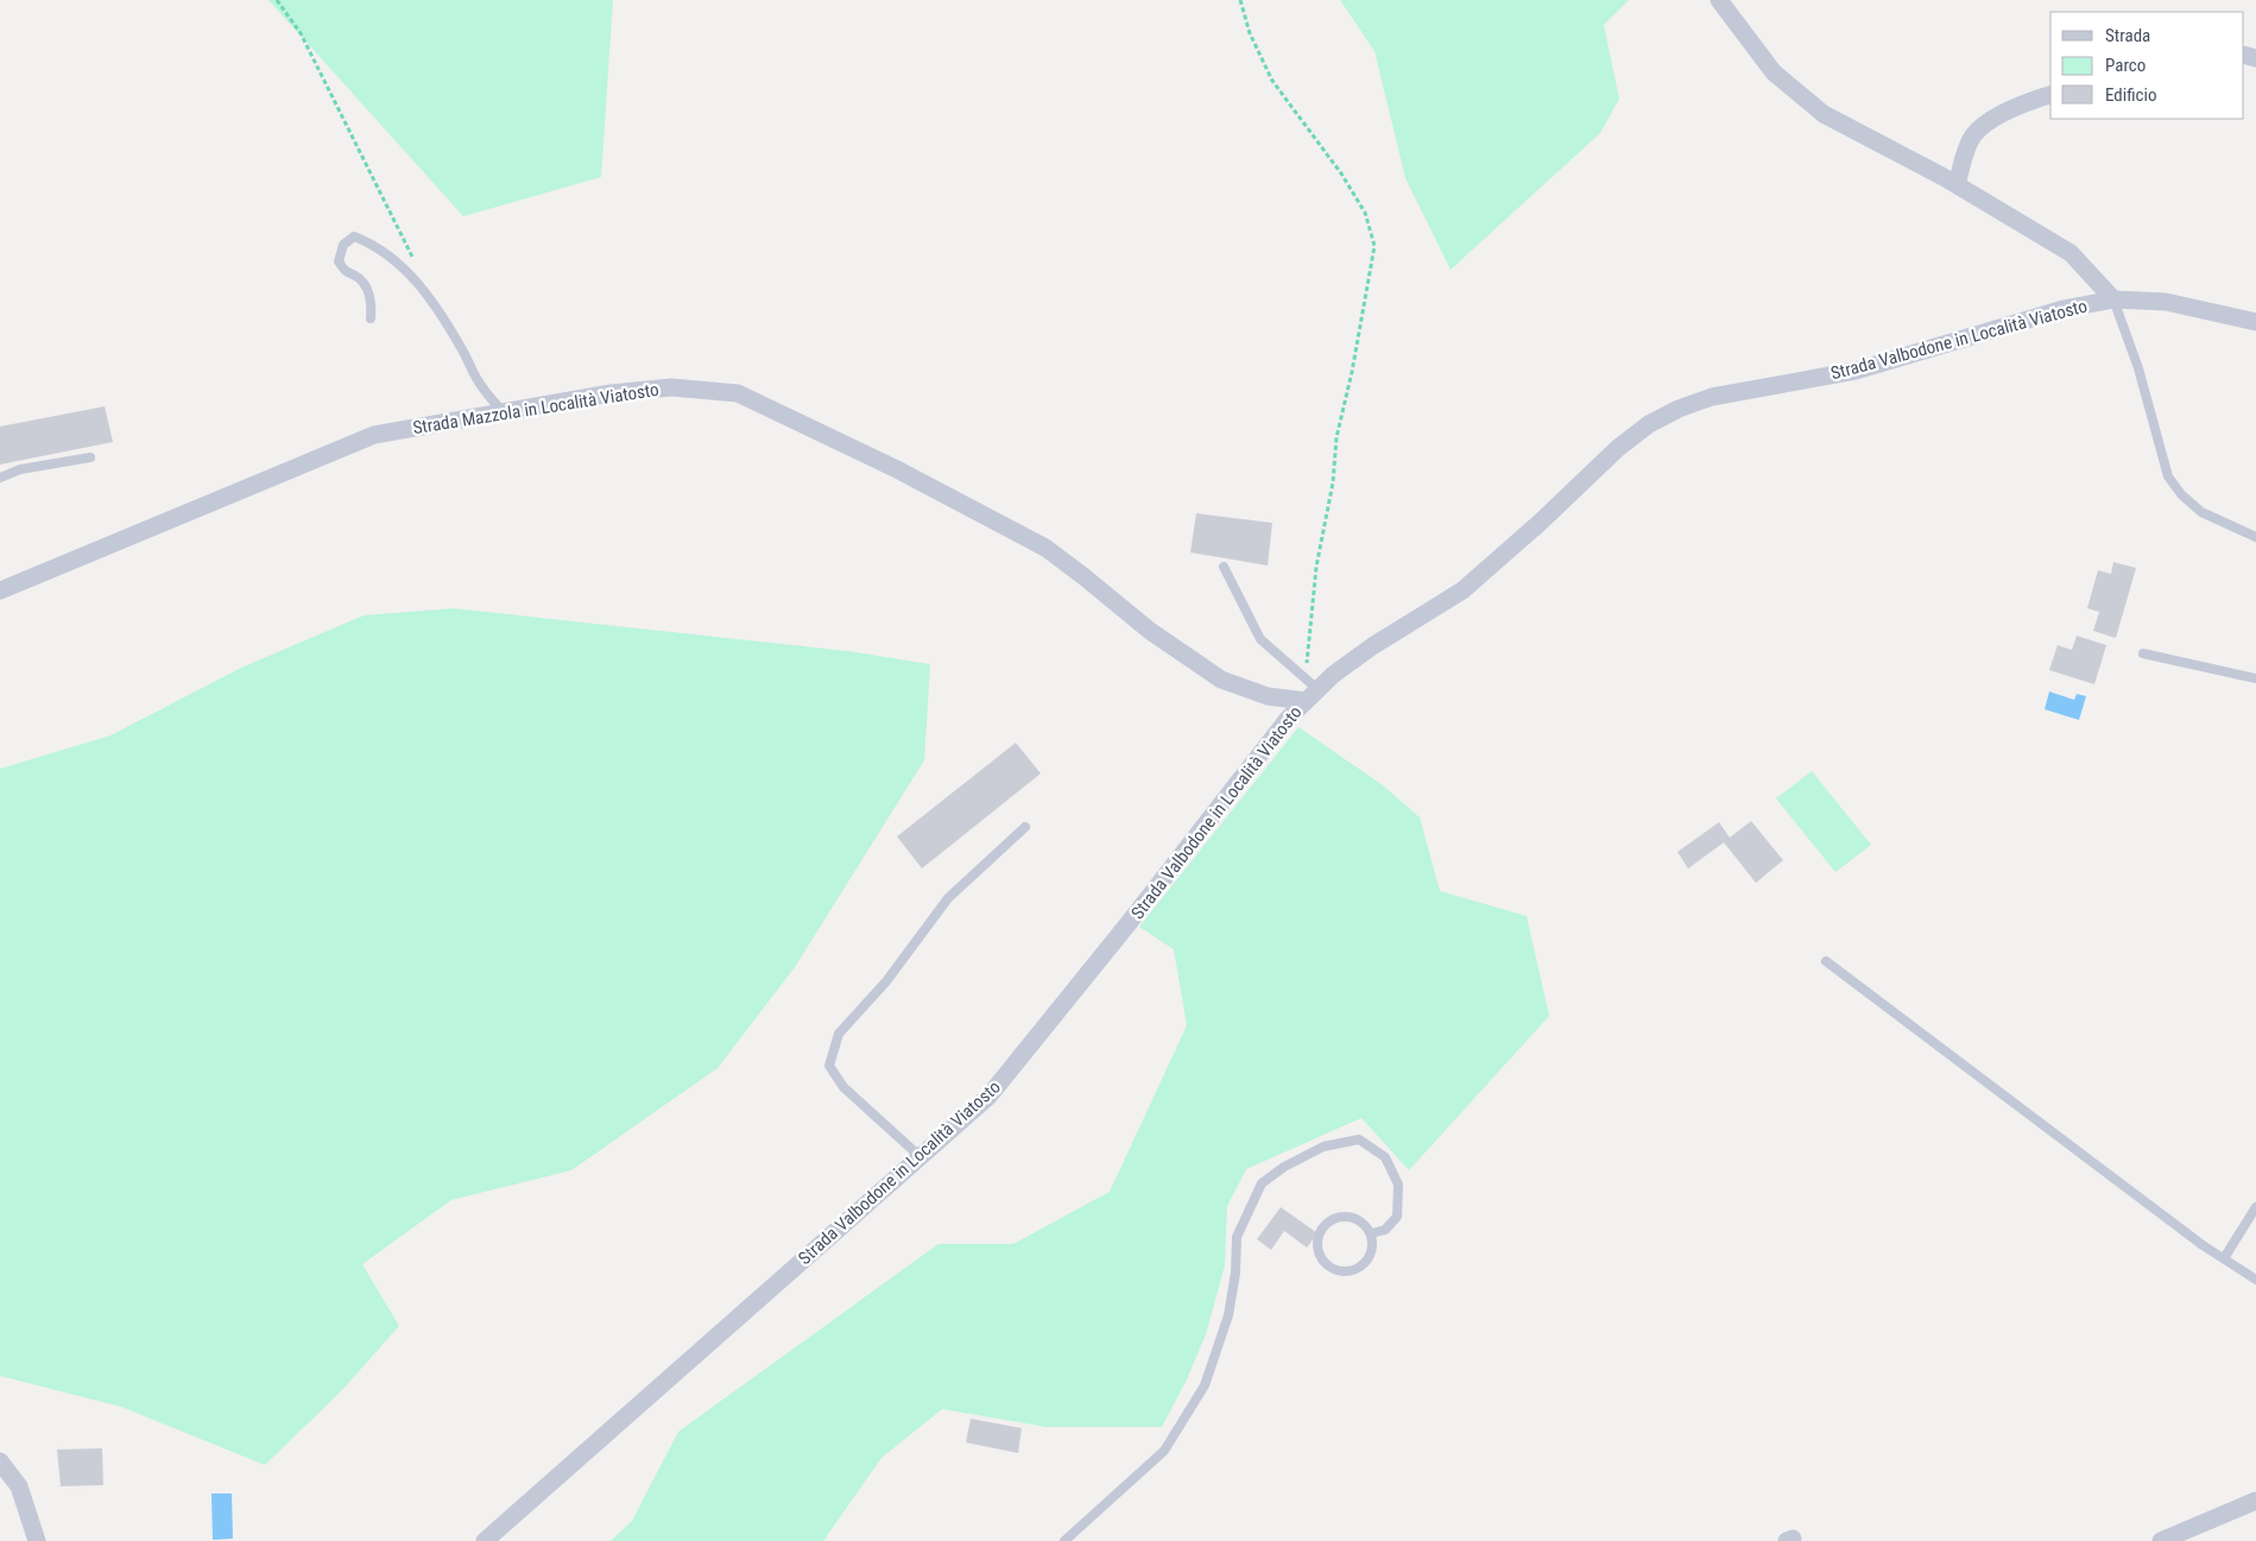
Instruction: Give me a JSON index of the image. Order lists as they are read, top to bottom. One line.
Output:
{"streets":{"street":["Strada Valbodone in Località Viatosto","Strada Mazzola in Località Viatosto"]},"crossings":[["Strada Valbodone in Località Viatosto","Strada Mazzola in Località Viatosto"]],"legend":["Strada","Parco","Edificio"]}
